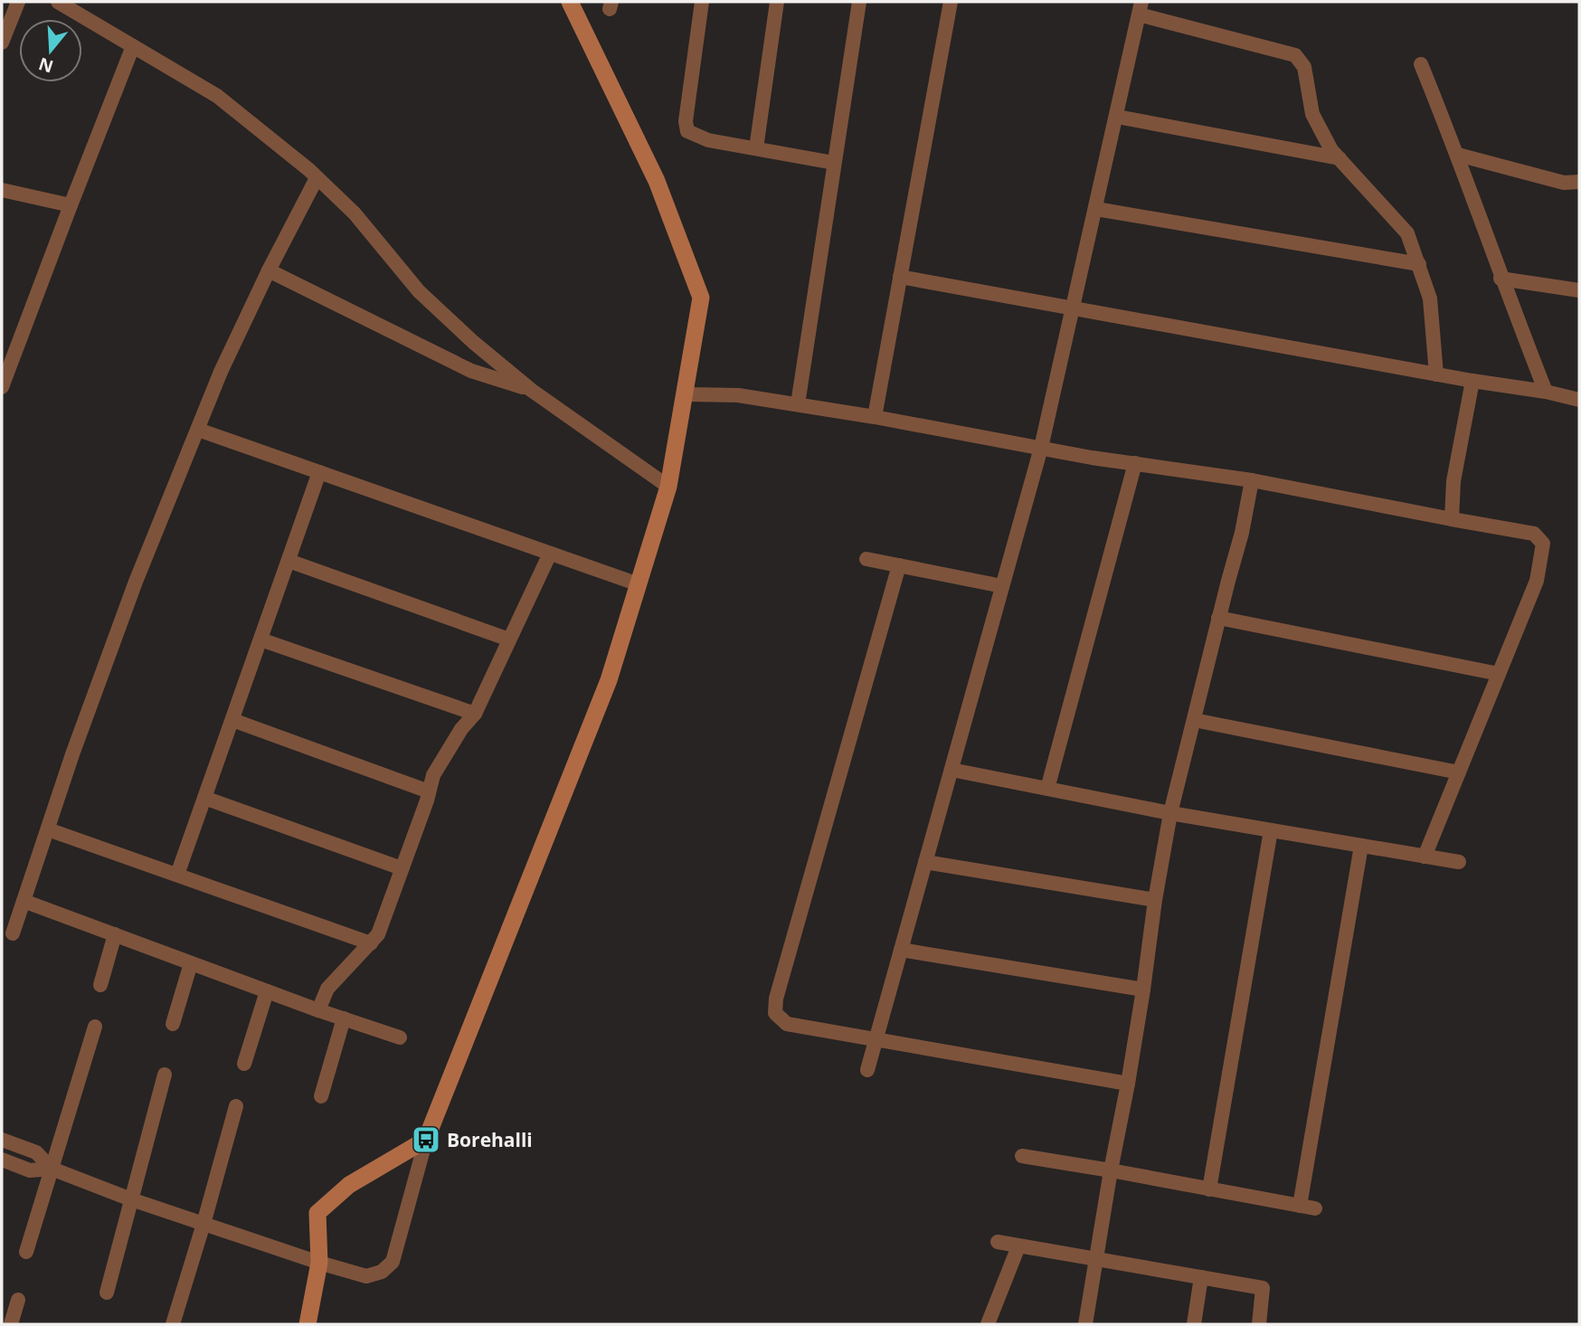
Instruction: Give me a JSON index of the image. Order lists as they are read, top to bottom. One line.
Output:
{"places":{"bus stop":["Borehalli"]},"north":"bottom"}
